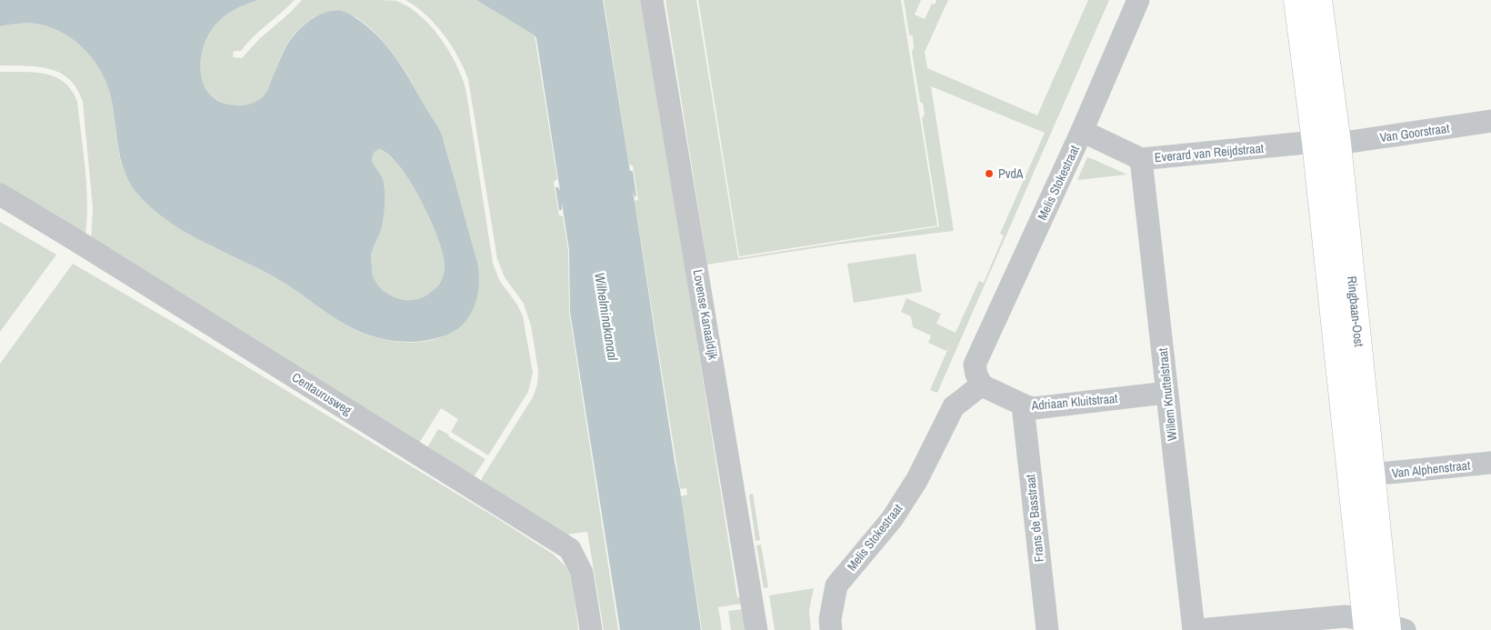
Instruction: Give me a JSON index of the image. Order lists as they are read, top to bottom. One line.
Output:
{"streets":{"main road":["Ringbaan-Oost"],"street":["Van Goorstraat","Everard van Reijdstraat","Melis Stokestraat","Lovense Kanaaldijk","Centaurusweg","Willem Knuttelstraat","Adriaan Kluitstraat","Van Alphenstraat","Frans de Basstraat"]},"crossings":[["Van Goorstraat","Everard van Reijdstraat"],["Van Goorstraat","Ringbaan-Oost"],["Everard van Reijdstraat","Melis Stokestraat"],["Everard van Reijdstraat","Ringbaan-Oost"],["Everard van Reijdstraat","Willem Knuttelstraat"],["Melis Stokestraat","Adriaan Kluitstraat"],["Ringbaan-Oost","Van Alphenstraat"],["Willem Knuttelstraat","Adriaan Kluitstraat"],["Adriaan Kluitstraat","Frans de Basstraat"]],"water":["Wilhelminakanaal"],"places":["PvdA"]}
